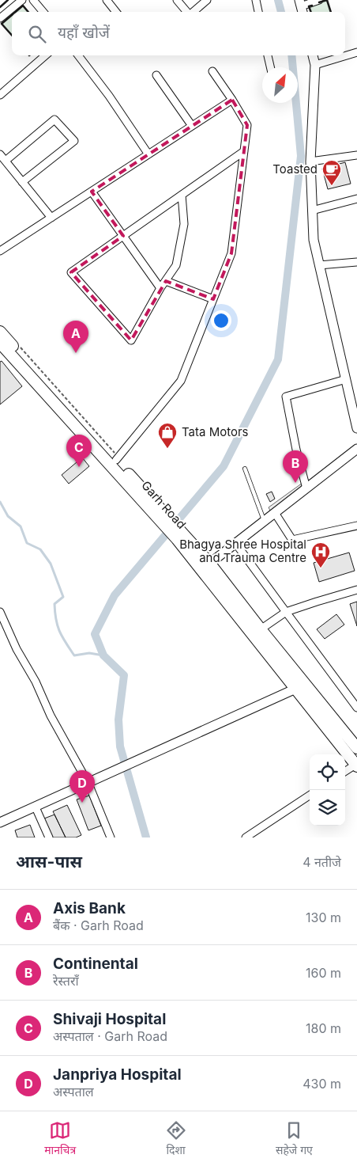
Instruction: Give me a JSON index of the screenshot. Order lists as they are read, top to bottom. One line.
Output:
{"streets":{"main road":["Garh Road"]},"places":{"cafe":["Toasted"],"shop":["Tata Motors"],"hospital":["Bhagya Shree Hospital and Trauma Centre"]},"north":"top right","page":{"search":"यहाँ खोजें","pins":["A","C","B","D"],"heading":["आस-पास","4 नतीजे"],"list":[{"mark":"A","name":"Axis Bank","note":"बैंक · Garh Road","value":"130 m"},{"mark":"B","name":"Continental","note":"रेस्तराँ","value":"160 m"},{"mark":"C","name":"Shivaji Hospital","note":"अस्पताल · Garh Road","value":"180 m"},{"mark":"D","name":"Janpriya Hospital","note":"अस्पताल","value":"430 m"}],"nav":["मानचित्र","दिशा","सहेजे गए"]}}
